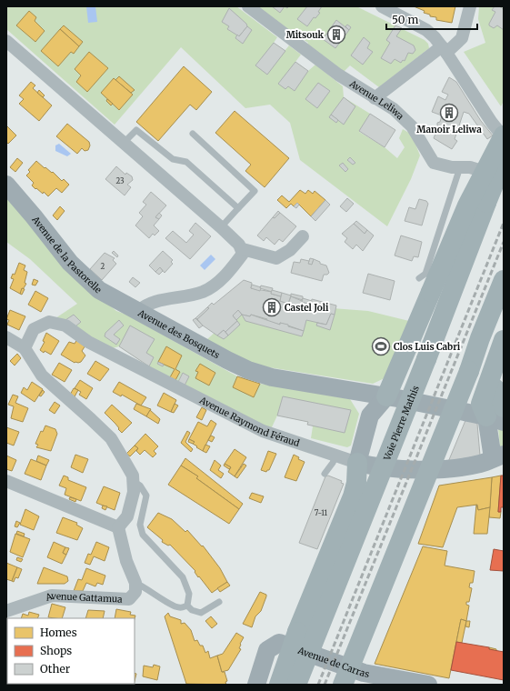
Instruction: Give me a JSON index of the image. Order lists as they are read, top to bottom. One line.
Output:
{"streets":{"highway":["Voie Pierre Mathis"],"main road":["Avenue de la Pastorelle","Avenue des Bosquets","Avenue Raymond Féraud","Avenue de Carras"],"street":["Avenue Leliwa","Avenue Gattamua"]},"crossings":[["Avenue de la Pastorelle","Avenue des Bosquets"]],"places":{"building":["Mitsouk","Manoir Leliwa","Castel Joli"],"sports":["Clos Luis Cabri"]},"house_numbers":["23","2","7-11"],"legend":["Homes","Shops","Other"],"scale_bar":"50 m"}
